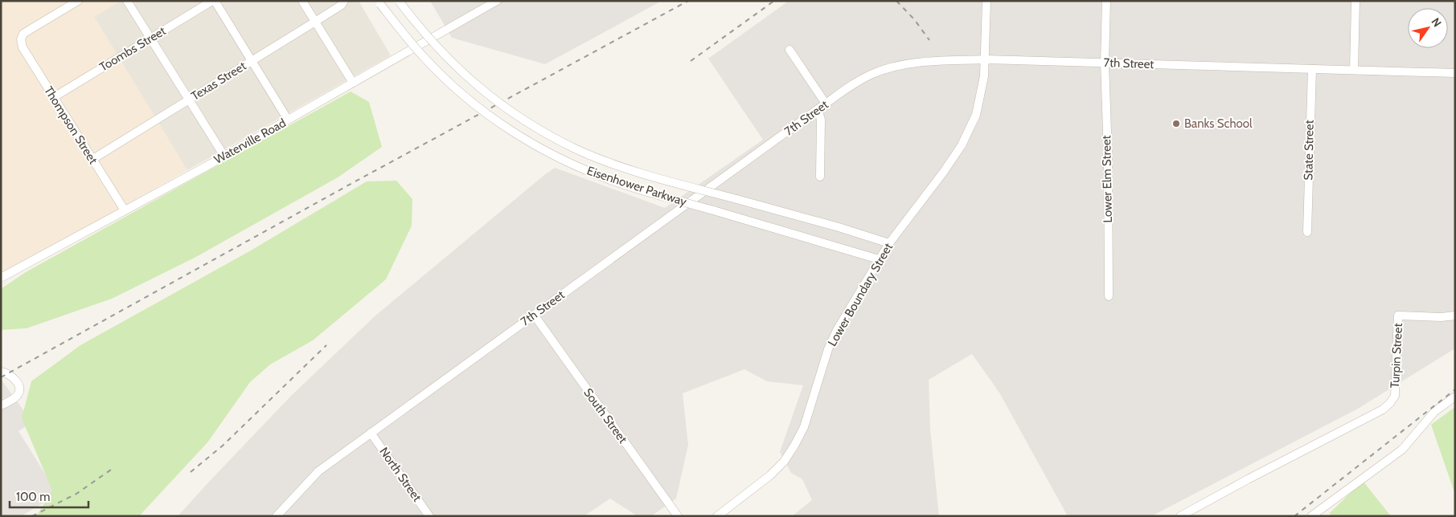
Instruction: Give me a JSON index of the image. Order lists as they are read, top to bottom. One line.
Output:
{"streets":{"street":["Toombs Street","7th Street","Texas Street","Thompson Street","Waterville Road","State Street","Lower Elm Street","Eisenhower Parkway","Lower Boundary Street","Turpin Street","South Street","North Street"]},"crossings":[["Toombs Street","Thompson Street"],["7th Street","State Street"],["7th Street","Lower Elm Street"],["7th Street","Lower Boundary Street"],["7th Street","South Street"],["7th Street","North Street"],["Texas Street","Thompson Street"],["Thompson Street","Waterville Road"],["Eisenhower Parkway","Lower Boundary Street"]],"places":["Banks School"],"scale_bar":"100 m","north":"top right"}
